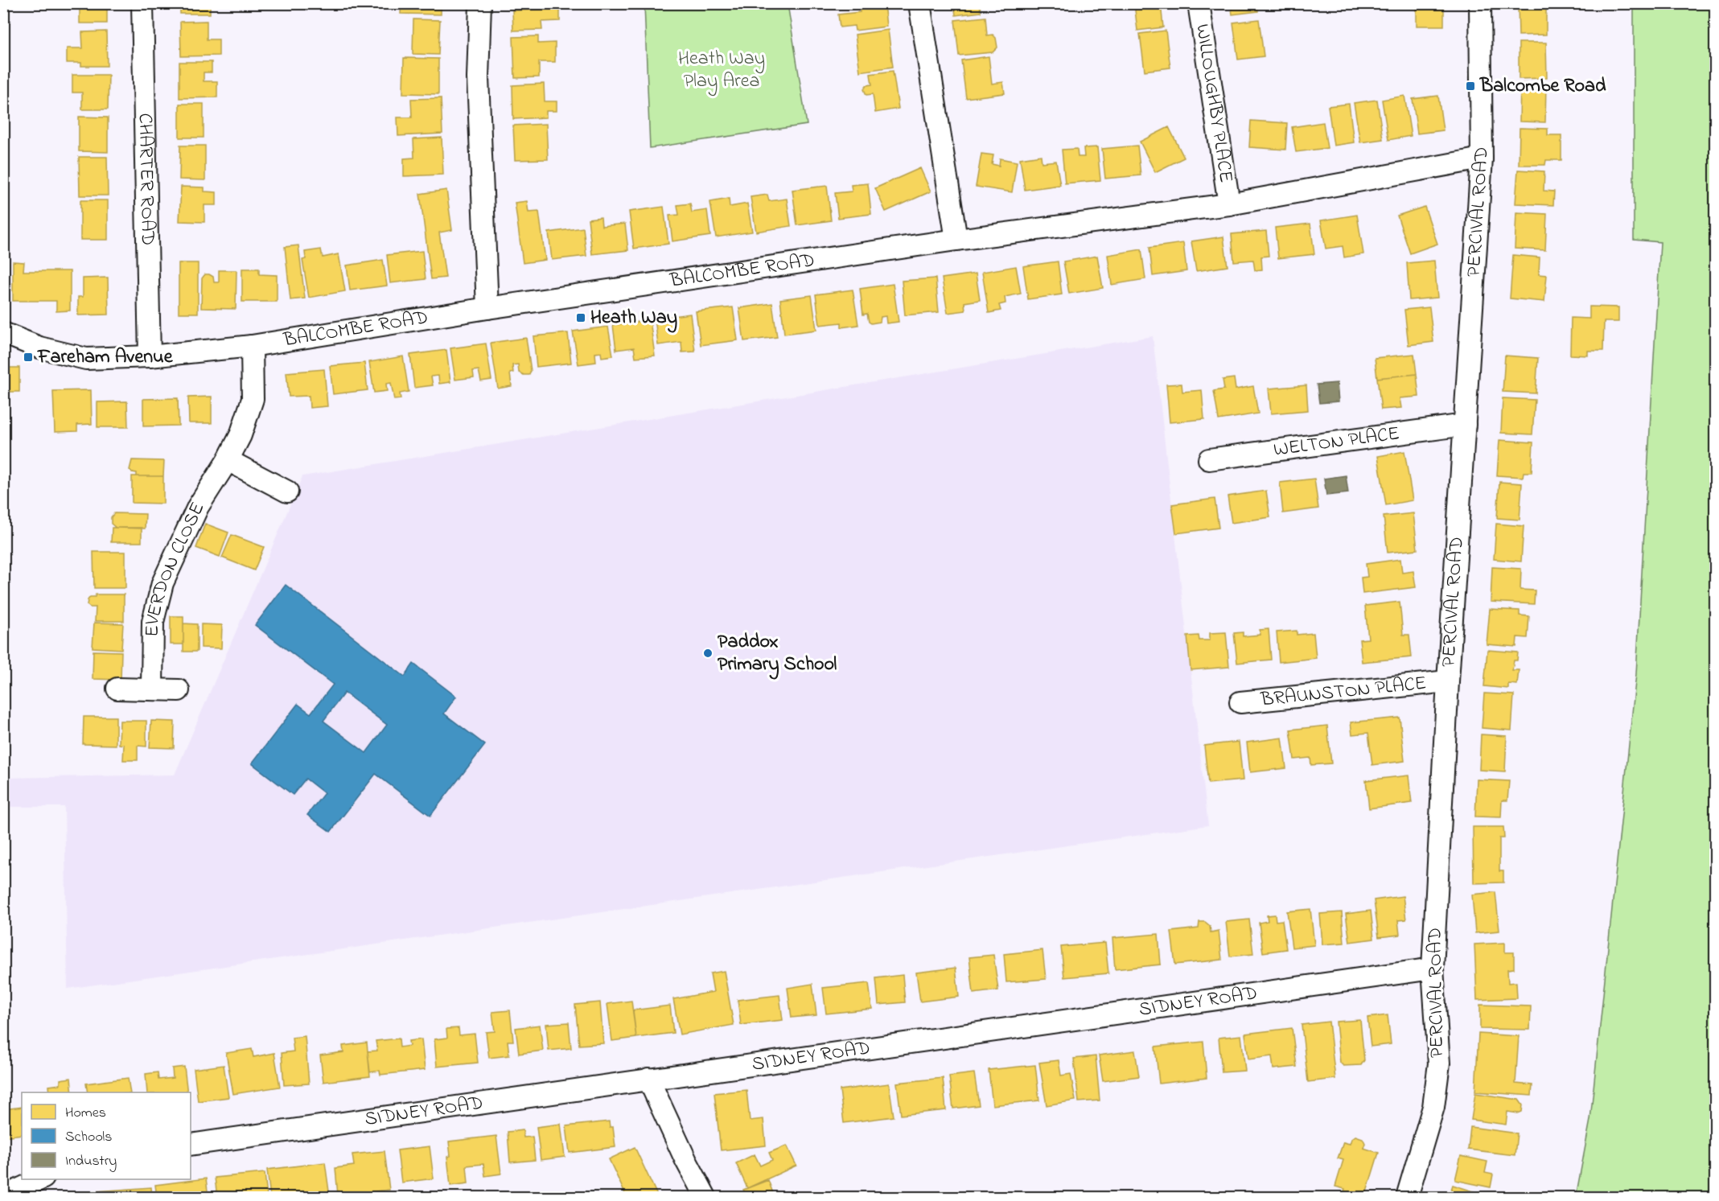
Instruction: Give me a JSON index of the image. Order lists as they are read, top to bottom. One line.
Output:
{"streets":{"street":["WILLOUGHBY PLACE","CHARTER ROAD","PERCIVAL ROAD","BALCOMBE ROAD","WELTON PLACE","EVERDON CLOSE","BRAUNSTON PLACE","SIDNEY ROAD"]},"crossings":[["WILLOUGHBY PLACE","BALCOMBE ROAD"],["CHARTER ROAD","BALCOMBE ROAD"],["PERCIVAL ROAD","BALCOMBE ROAD"],["PERCIVAL ROAD","WELTON PLACE"],["PERCIVAL ROAD","BRAUNSTON PLACE"],["PERCIVAL ROAD","SIDNEY ROAD"],["BALCOMBE ROAD","EVERDON CLOSE"]],"parks":["Heath Way Play Area"],"places":{"transit":["Balcombe Road","Heath Way","Fareham Avenue"],"other":["Paddox Primary School"]},"legend":["Homes","Schools","Industry"]}
